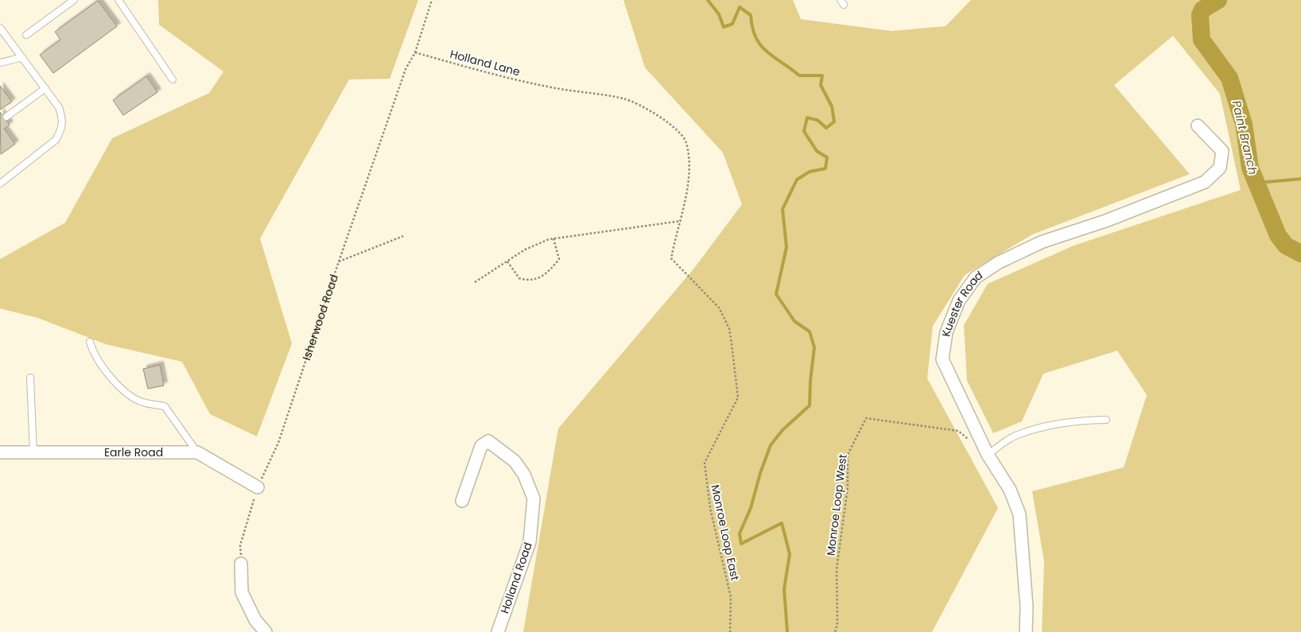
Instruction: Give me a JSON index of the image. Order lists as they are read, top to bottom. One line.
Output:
{"streets":{"street":["Kuester Road","Earle Road","Holland Road"],"path":["Holland Lane","Isherwood Road","Monroe Loop West","Monroe Loop East"]},"crossings":[["Holland Lane","Isherwood Road"],["Holland Lane","Monroe Loop East"]],"water":["Paint Branch"]}
